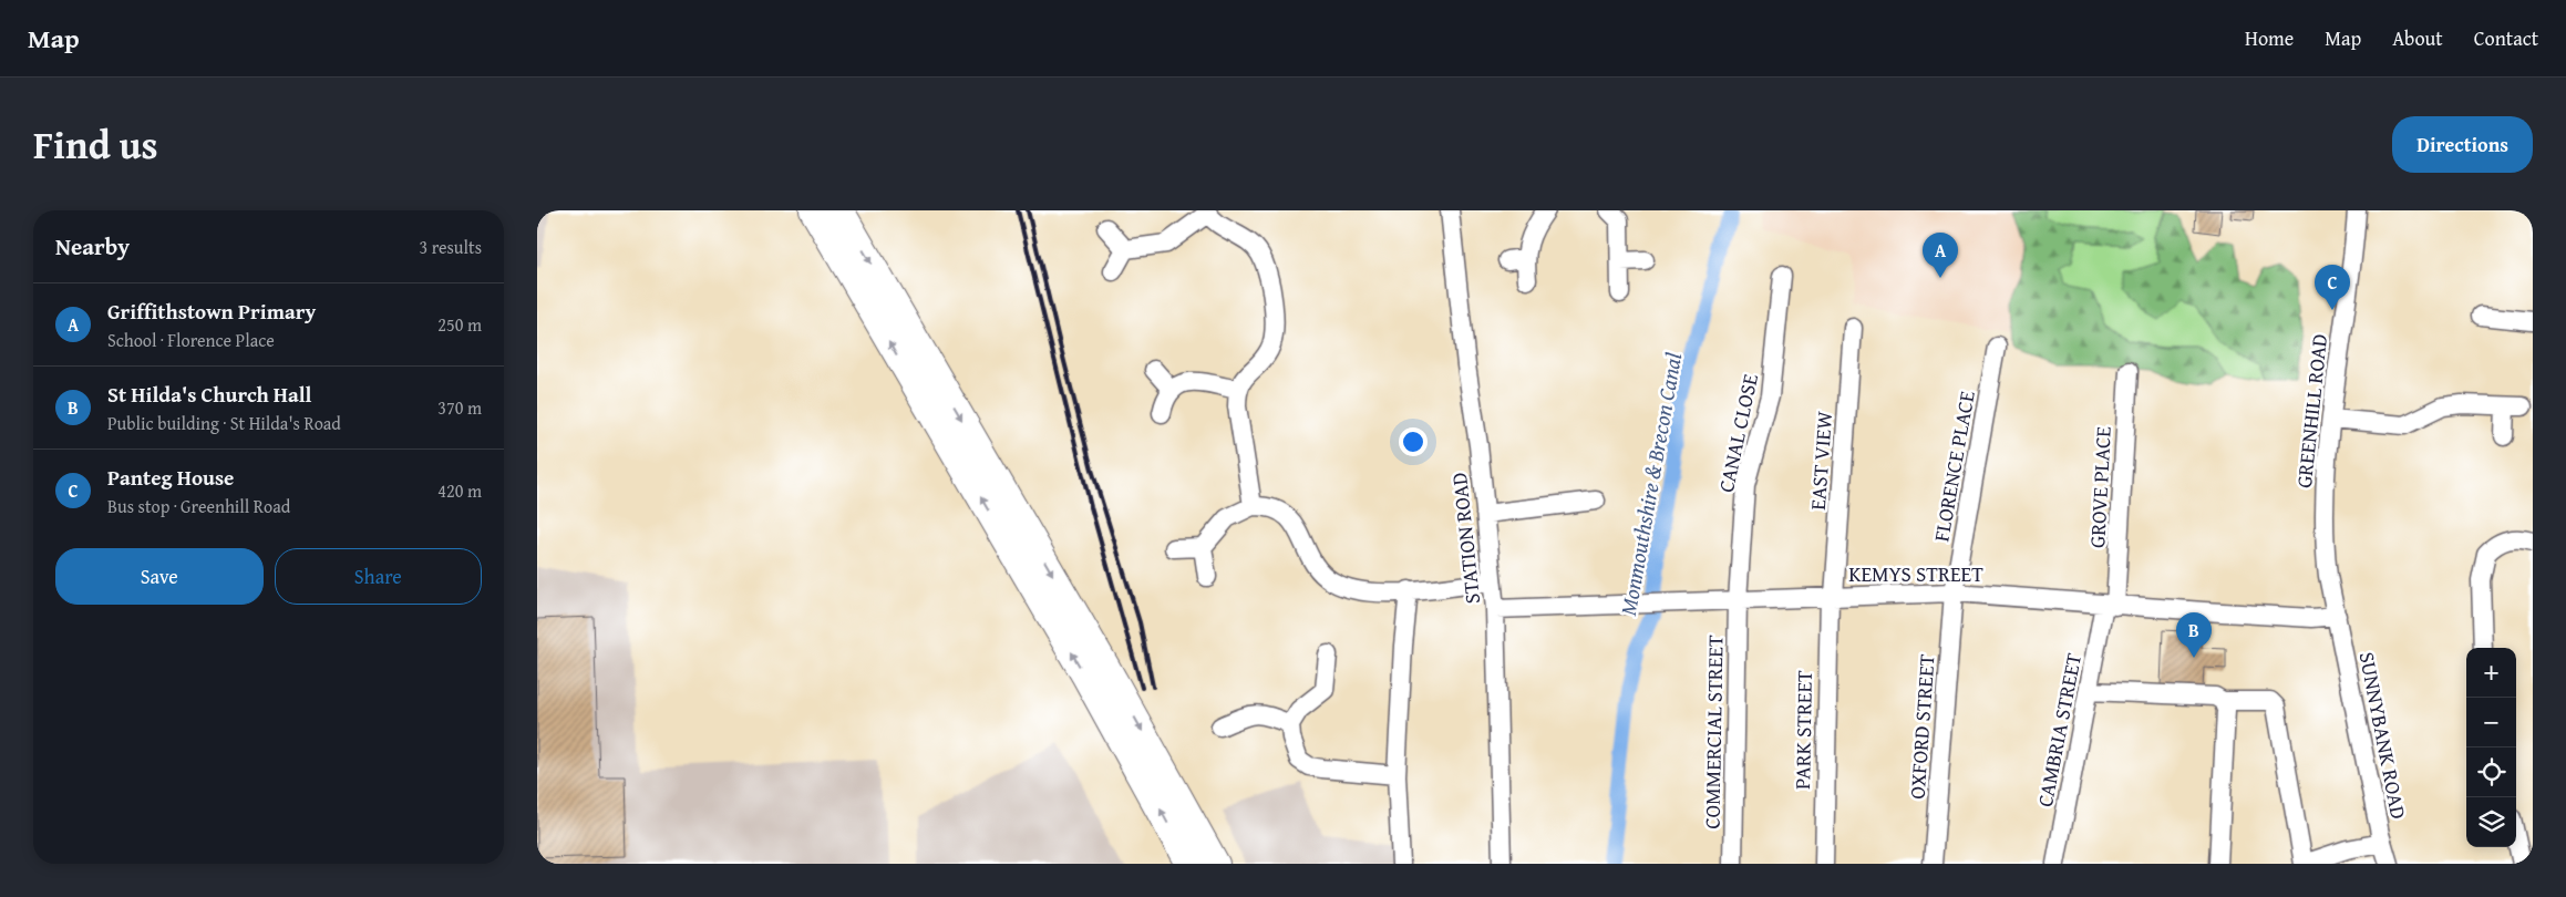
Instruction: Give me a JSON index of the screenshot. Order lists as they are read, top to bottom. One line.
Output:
{"streets":{"street":["GREENHILL ROAD","CANAL CLOSE","EAST VIEW","FLORENCE PLACE","GROVE PLACE","STATION ROAD","KEMYS STREET","OXFORD STREET","PARK STREET","CAMBRIA STREET","COMMERCIAL STREET","SUNNYBANK ROAD"]},"crossings":[["GREENHILL ROAD","KEMYS STREET"],["GREENHILL ROAD","SUNNYBANK ROAD"],["CANAL CLOSE","KEMYS STREET"],["CANAL CLOSE","COMMERCIAL STREET"],["EAST VIEW","KEMYS STREET"],["EAST VIEW","PARK STREET"],["FLORENCE PLACE","KEMYS STREET"],["FLORENCE PLACE","OXFORD STREET"],["GROVE PLACE","KEMYS STREET"],["GROVE PLACE","CAMBRIA STREET"],["STATION ROAD","KEMYS STREET"],["KEMYS STREET","OXFORD STREET"],["KEMYS STREET","PARK STREET"],["KEMYS STREET","CAMBRIA STREET"],["KEMYS STREET","COMMERCIAL STREET"],["KEMYS STREET","SUNNYBANK ROAD"]],"water":["Monmouthshire & Brecon Canal"],"page":{"header":"Map","nav":["Home","Map","About","Contact"],"title":"Find us","buttons":["Directions",["Save","Share"]],"heading":["Nearby","3 results"],"pins":["A","C","B"],"list":[{"mark":"A","name":"Griffithstown Primary","note":"School · Florence Place","value":"250 m"},{"mark":"B","name":"St Hilda's Church Hall","note":"Public building · St Hilda's Road","value":"370 m"},{"mark":"C","name":"Panteg House","note":"Bus stop · Greenhill Road","value":"420 m"}],"map_buttons":["+","−"]}}
